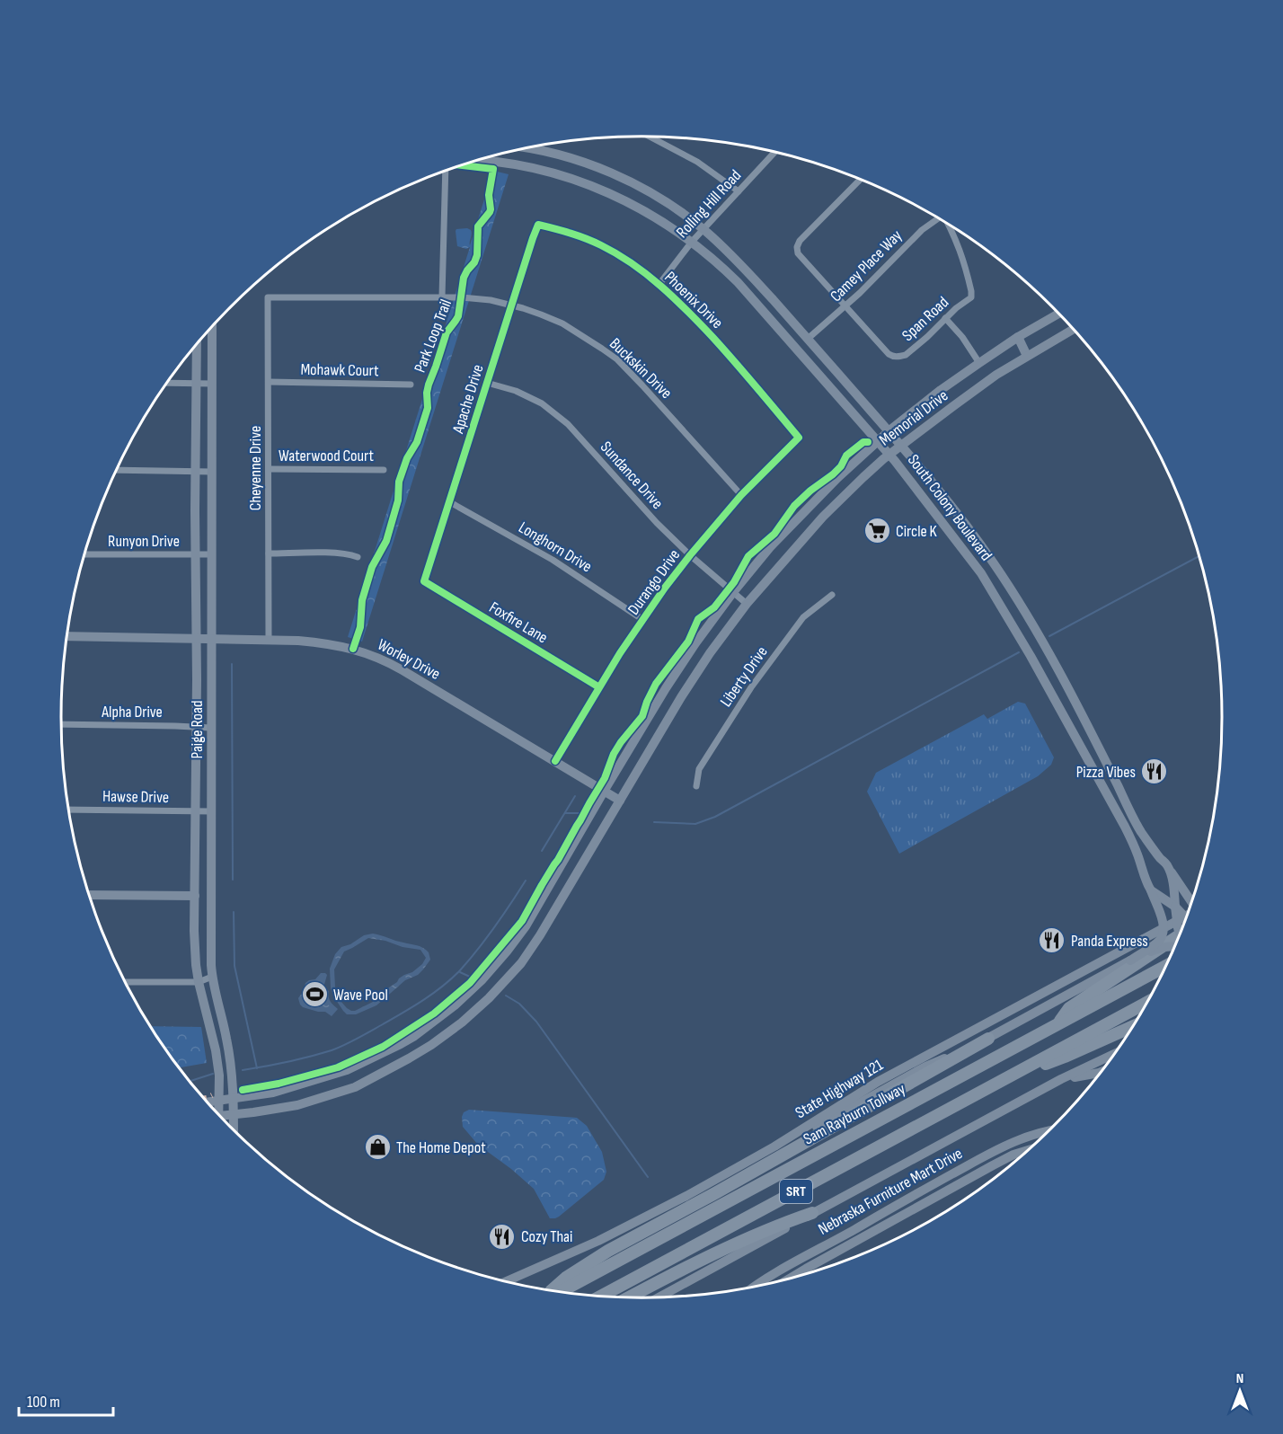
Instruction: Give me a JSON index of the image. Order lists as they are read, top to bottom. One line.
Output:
{"streets":{"highway":["Sam Rayburn Tollway","SRT"],"main road":["Memorial Drive","South Colony Boulevard","Worley Drive","Paige Road","State Highway 121","Nebraska Furniture Mart Drive"],"street":["Rolling Hill Road","Camey Place Way","Phoenix Drive","Span Road","Buckskin Drive","Mohawk Court","Apache Drive","Waterwood Court","Cheyenne Drive","Sundance Drive","Runyon Drive","Longhorn Drive","Durango Drive","Foxfire Lane","Liberty Drive","Alpha Drive","Hawse Drive"],"cycle path":["Park Loop Trail"]},"crossings":[["Rolling Hill Road","Phoenix Drive"],["Rolling Hill Road","South Colony Boulevard"],["Camey Place Way","Span Road"],["Camey Place Way","South Colony Boulevard"],["Phoenix Drive","Apache Drive"],["Phoenix Drive","Durango Drive"],["Buckskin Drive","Apache Drive"],["Buckskin Drive","Cheyenne Drive"],["Buckskin Drive","Durango Drive"],["Mohawk Court","Cheyenne Drive"],["Apache Drive","Sundance Drive"],["Apache Drive","Longhorn Drive"],["Apache Drive","Foxfire Lane"],["Memorial Drive","Sundance Drive"],["Memorial Drive","South Colony Boulevard"],["Memorial Drive","Worley Drive"],["Memorial Drive","Paige Road"],["Waterwood Court","Cheyenne Drive"],["Cheyenne Drive","Worley Drive"],["Sundance Drive","Durango Drive"],["Runyon Drive","Paige Road"],["Longhorn Drive","Durango Drive"],["Durango Drive","Foxfire Lane"],["Durango Drive","Worley Drive"],["Worley Drive","Paige Road"],["Alpha Drive","Paige Road"],["Paige Road","Hawse Drive"]],"places":{"supermarket":["Circle K"],"restaurant":["Pizza Vibes","Panda Express","Cozy Thai"],"sports":["Wave Pool"],"shop":["The Home Depot"]},"scale_bar":"100 m","north":"top"}
